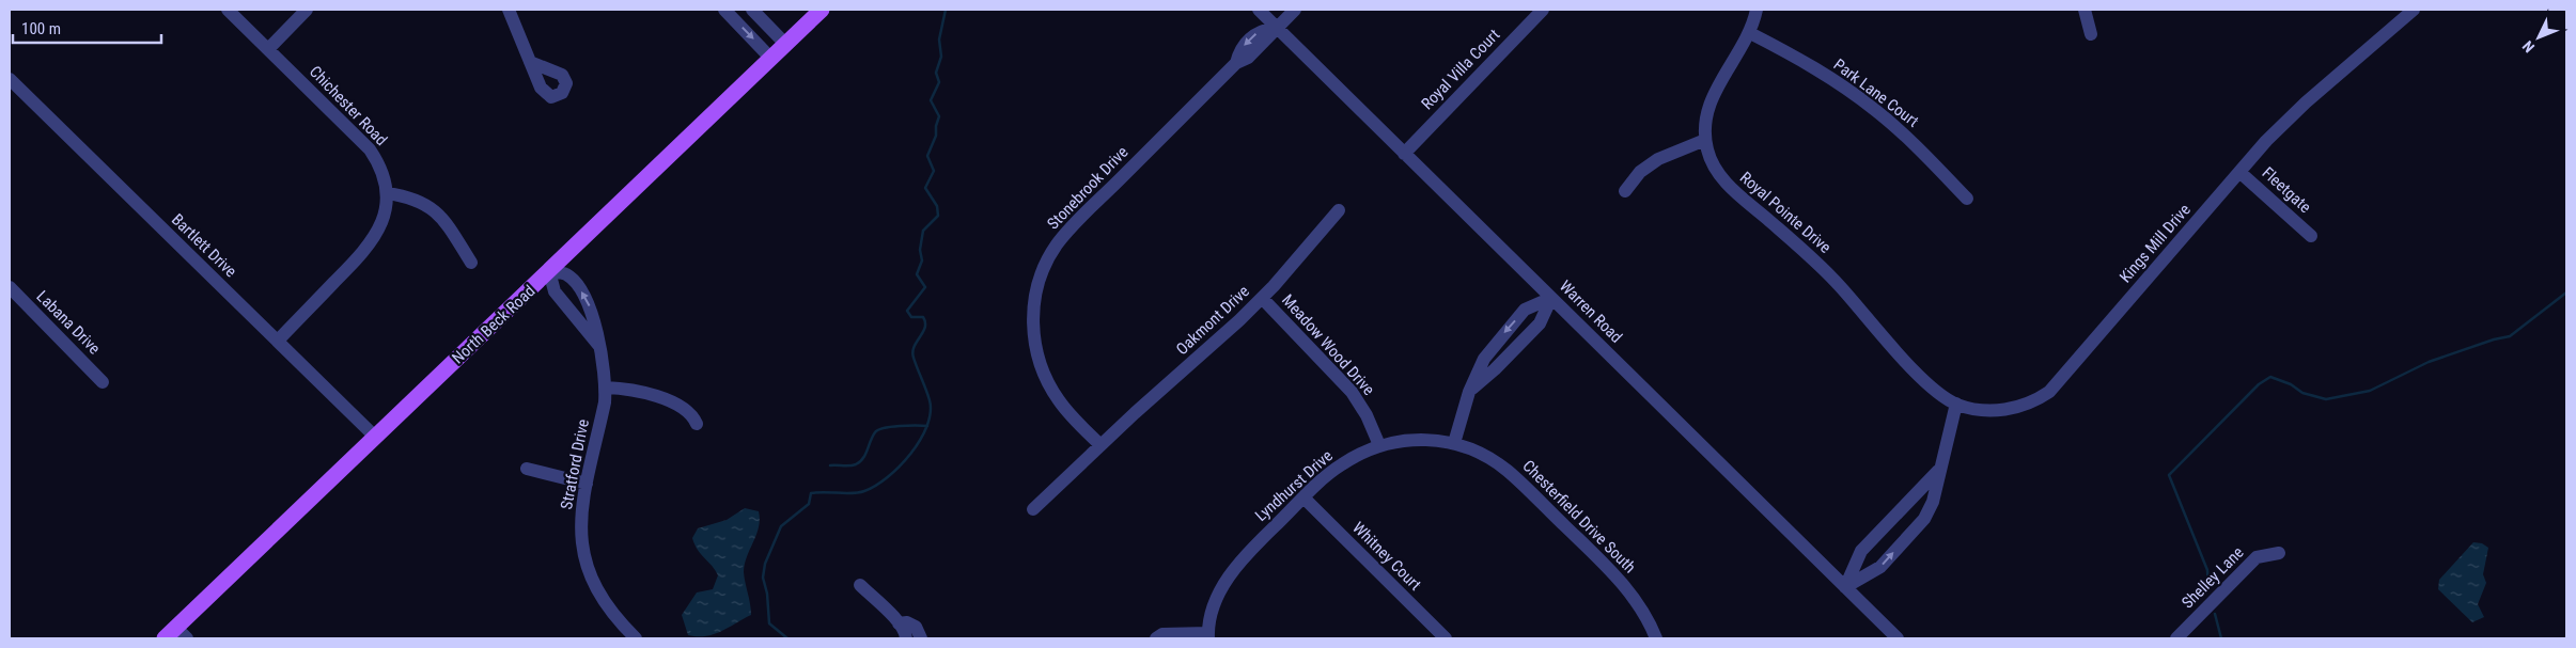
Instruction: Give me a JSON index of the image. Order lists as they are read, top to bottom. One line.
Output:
{"streets":{"main road":["North Beck Road"],"street":["Royal Villa Court","Park Lane Court","Chichester Road","Stonebrook Drive","Fleetgate","Royal Pointe Drive","Kings Mill Drive","Bartlett Drive","Warren Road","Oakmont Drive","Labana Drive","Meadow Wood Drive","Stratford Drive","Lyndhurst Drive","Chesterfield Drive South","Whitney Court","Shelley Lane"]},"crossings":[["Royal Villa Court","Warren Road"],["Park Lane Court","Royal Pointe Drive"],["Chichester Road","Bartlett Drive"],["Stonebrook Drive","Warren Road"],["Stonebrook Drive","Oakmont Drive"],["Fleetgate","Kings Mill Drive"],["Royal Pointe Drive","Kings Mill Drive"],["Bartlett Drive","North Beck Road"],["Oakmont Drive","Meadow Wood Drive"],["North Beck Road","Stratford Drive"],["Meadow Wood Drive","Lyndhurst Drive"],["Lyndhurst Drive","Chesterfield Drive South"],["Lyndhurst Drive","Whitney Court"]],"scale_bar":"100 m","north":"bottom left"}
